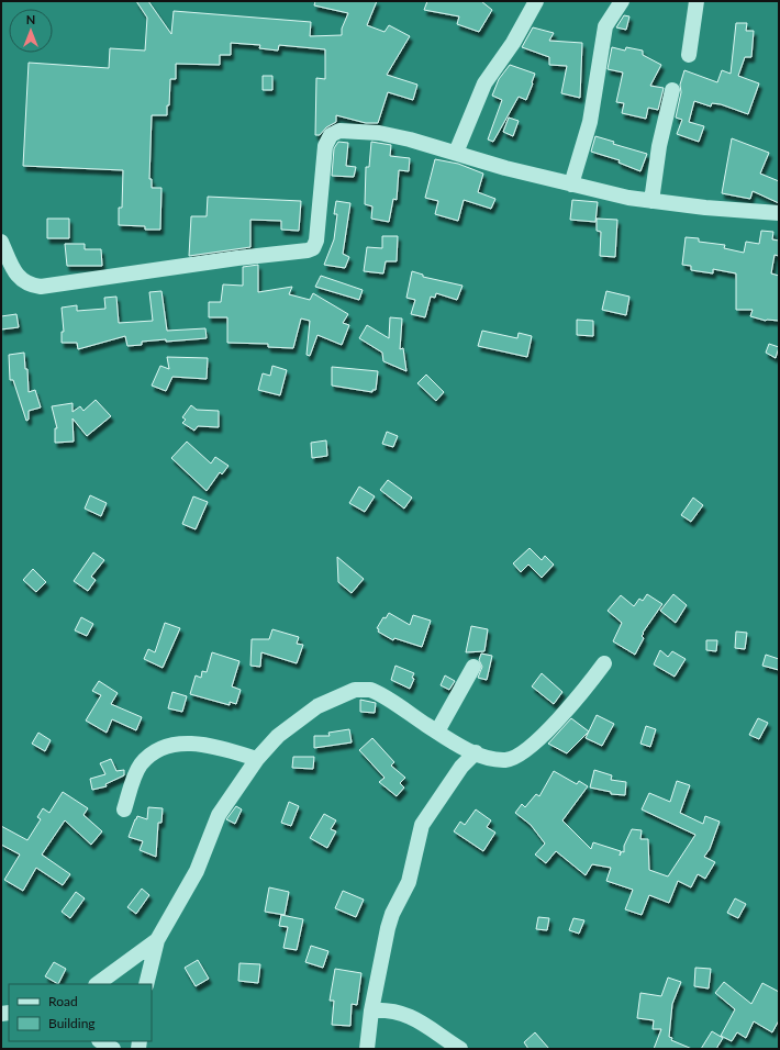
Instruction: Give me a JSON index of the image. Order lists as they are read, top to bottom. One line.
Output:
{"legend":["Road","Building"],"north":"top"}
